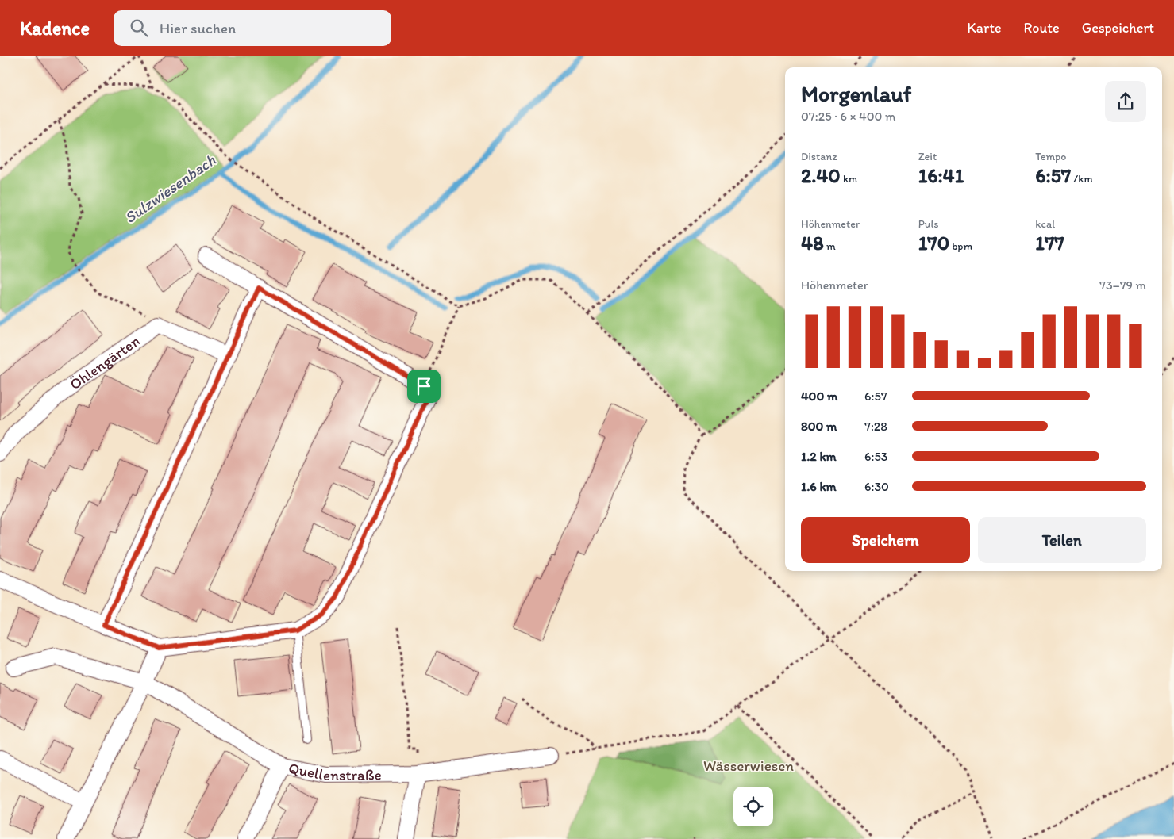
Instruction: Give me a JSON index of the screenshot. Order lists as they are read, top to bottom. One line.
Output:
{"streets":{"street":["Öhlengärten","Quellenstraße"]},"water":["Sulzwiesenbach"],"parks":["Wässerwiesen"],"page":{"header":"Kadence","search":"Hier suchen","nav":["Karte","Route","Gespeichert"],"heading":["Morgenlauf","07:25 · 6 × 400 m"],"stats":[["Distanz","2.40 km"],["Zeit","16:41"],["Tempo","6:57 /km"],["Höhenmeter","48 m"],["Puls","170 bpm"],["kcal","177"]],"chart":["Höhenmeter","73–79 m"],"list":[{"name":"400 m","note":"6:57"},{"name":"800 m","note":"7:28"},{"name":"1.2 km","note":"6:53"},{"name":"1.6 km","note":"6:30"}],"buttons":["Speichern","Teilen"]}}
